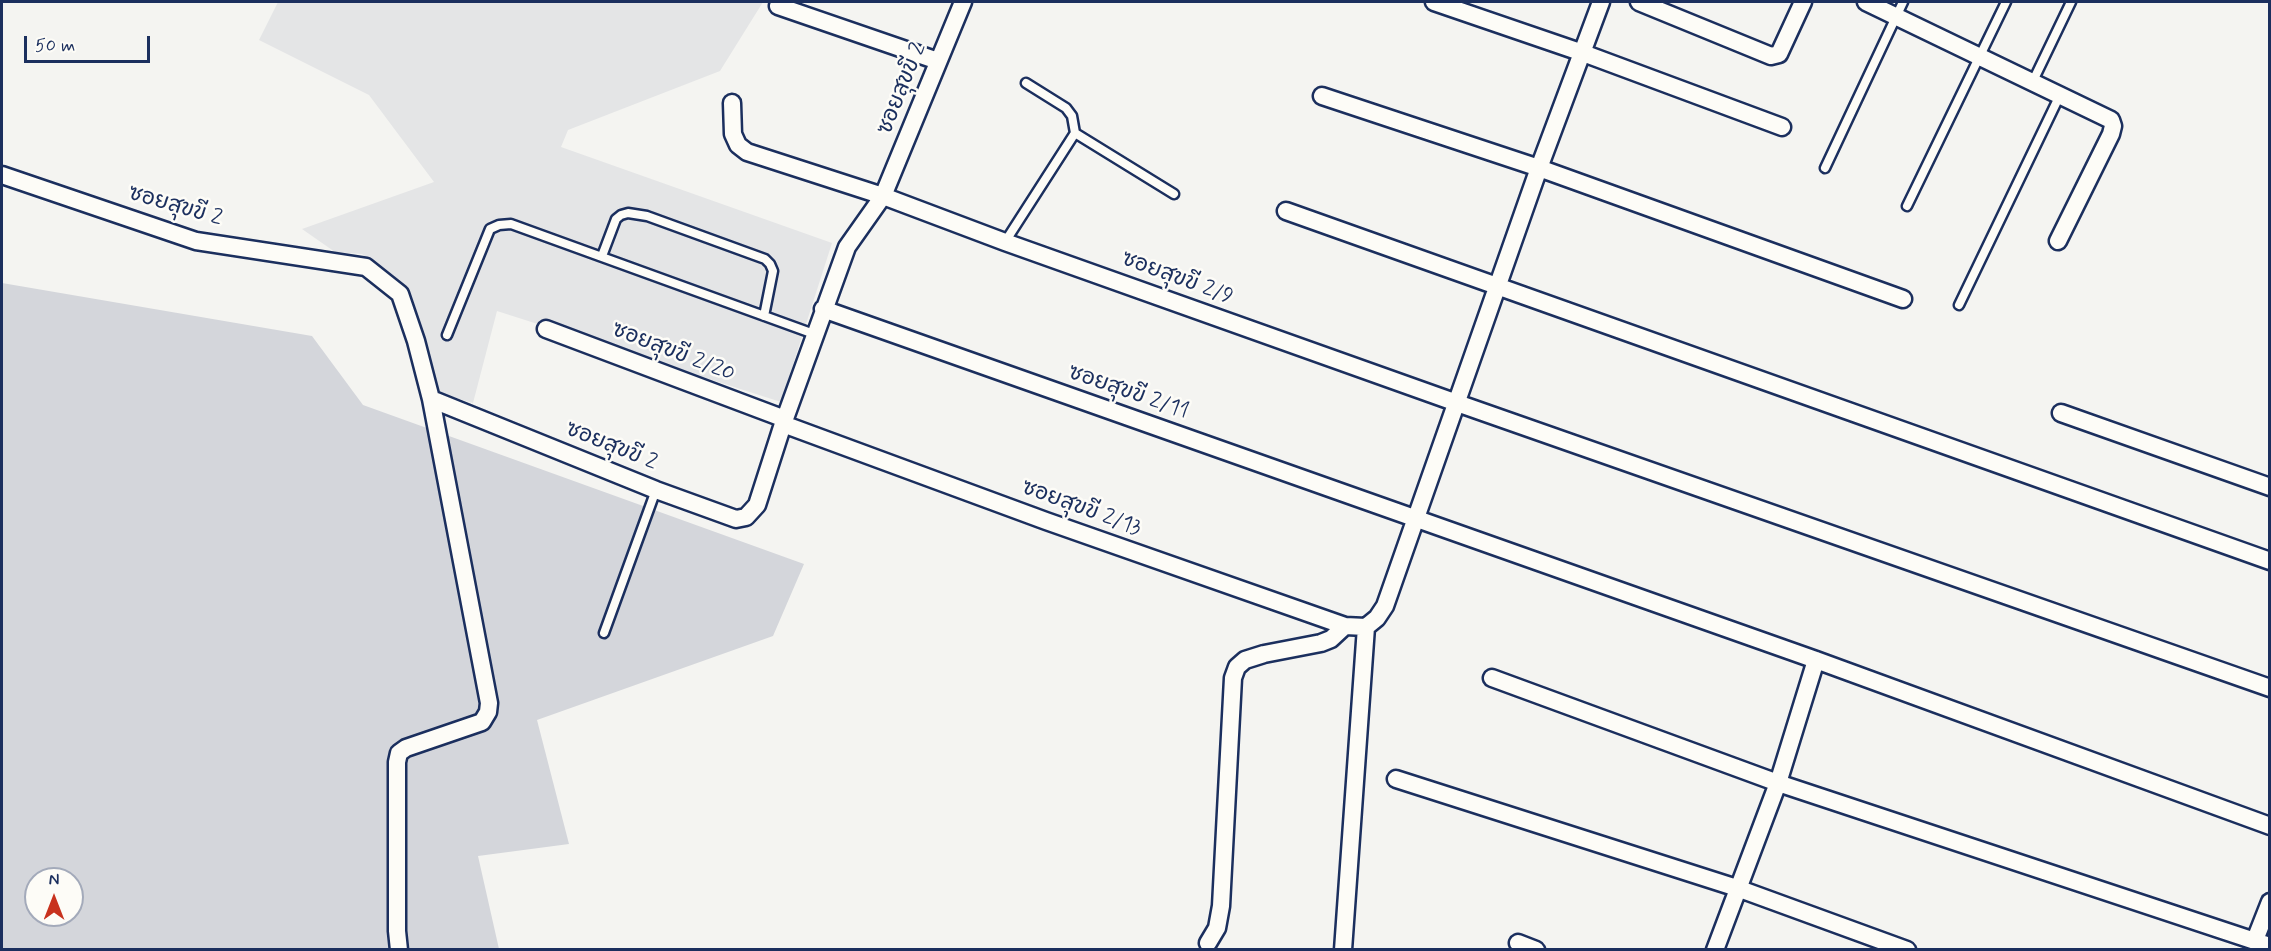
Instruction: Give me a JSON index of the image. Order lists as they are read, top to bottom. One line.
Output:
{"streets":{"street":["ซอยสุขขี 2","ซอยสุขขี 2/9","ซอยสุขขี 2/20","ซอยสุขขี 2/11","ซอยสุขขี 2/13"]},"crossings":[["ซอยสุขขี 2","ซอยสุขขี 2/9"],["ซอยสุขขี 2","ซอยสุขขี 2/20"],["ซอยสุขขี 2","ซอยสุขขี 2/11"],["ซอยสุขขี 2","ซอยสุขขี 2/13"],["ซอยสุขขี 2/20","ซอยสุขขี 2/13"]],"scale_bar":"50 m","north":"top"}
